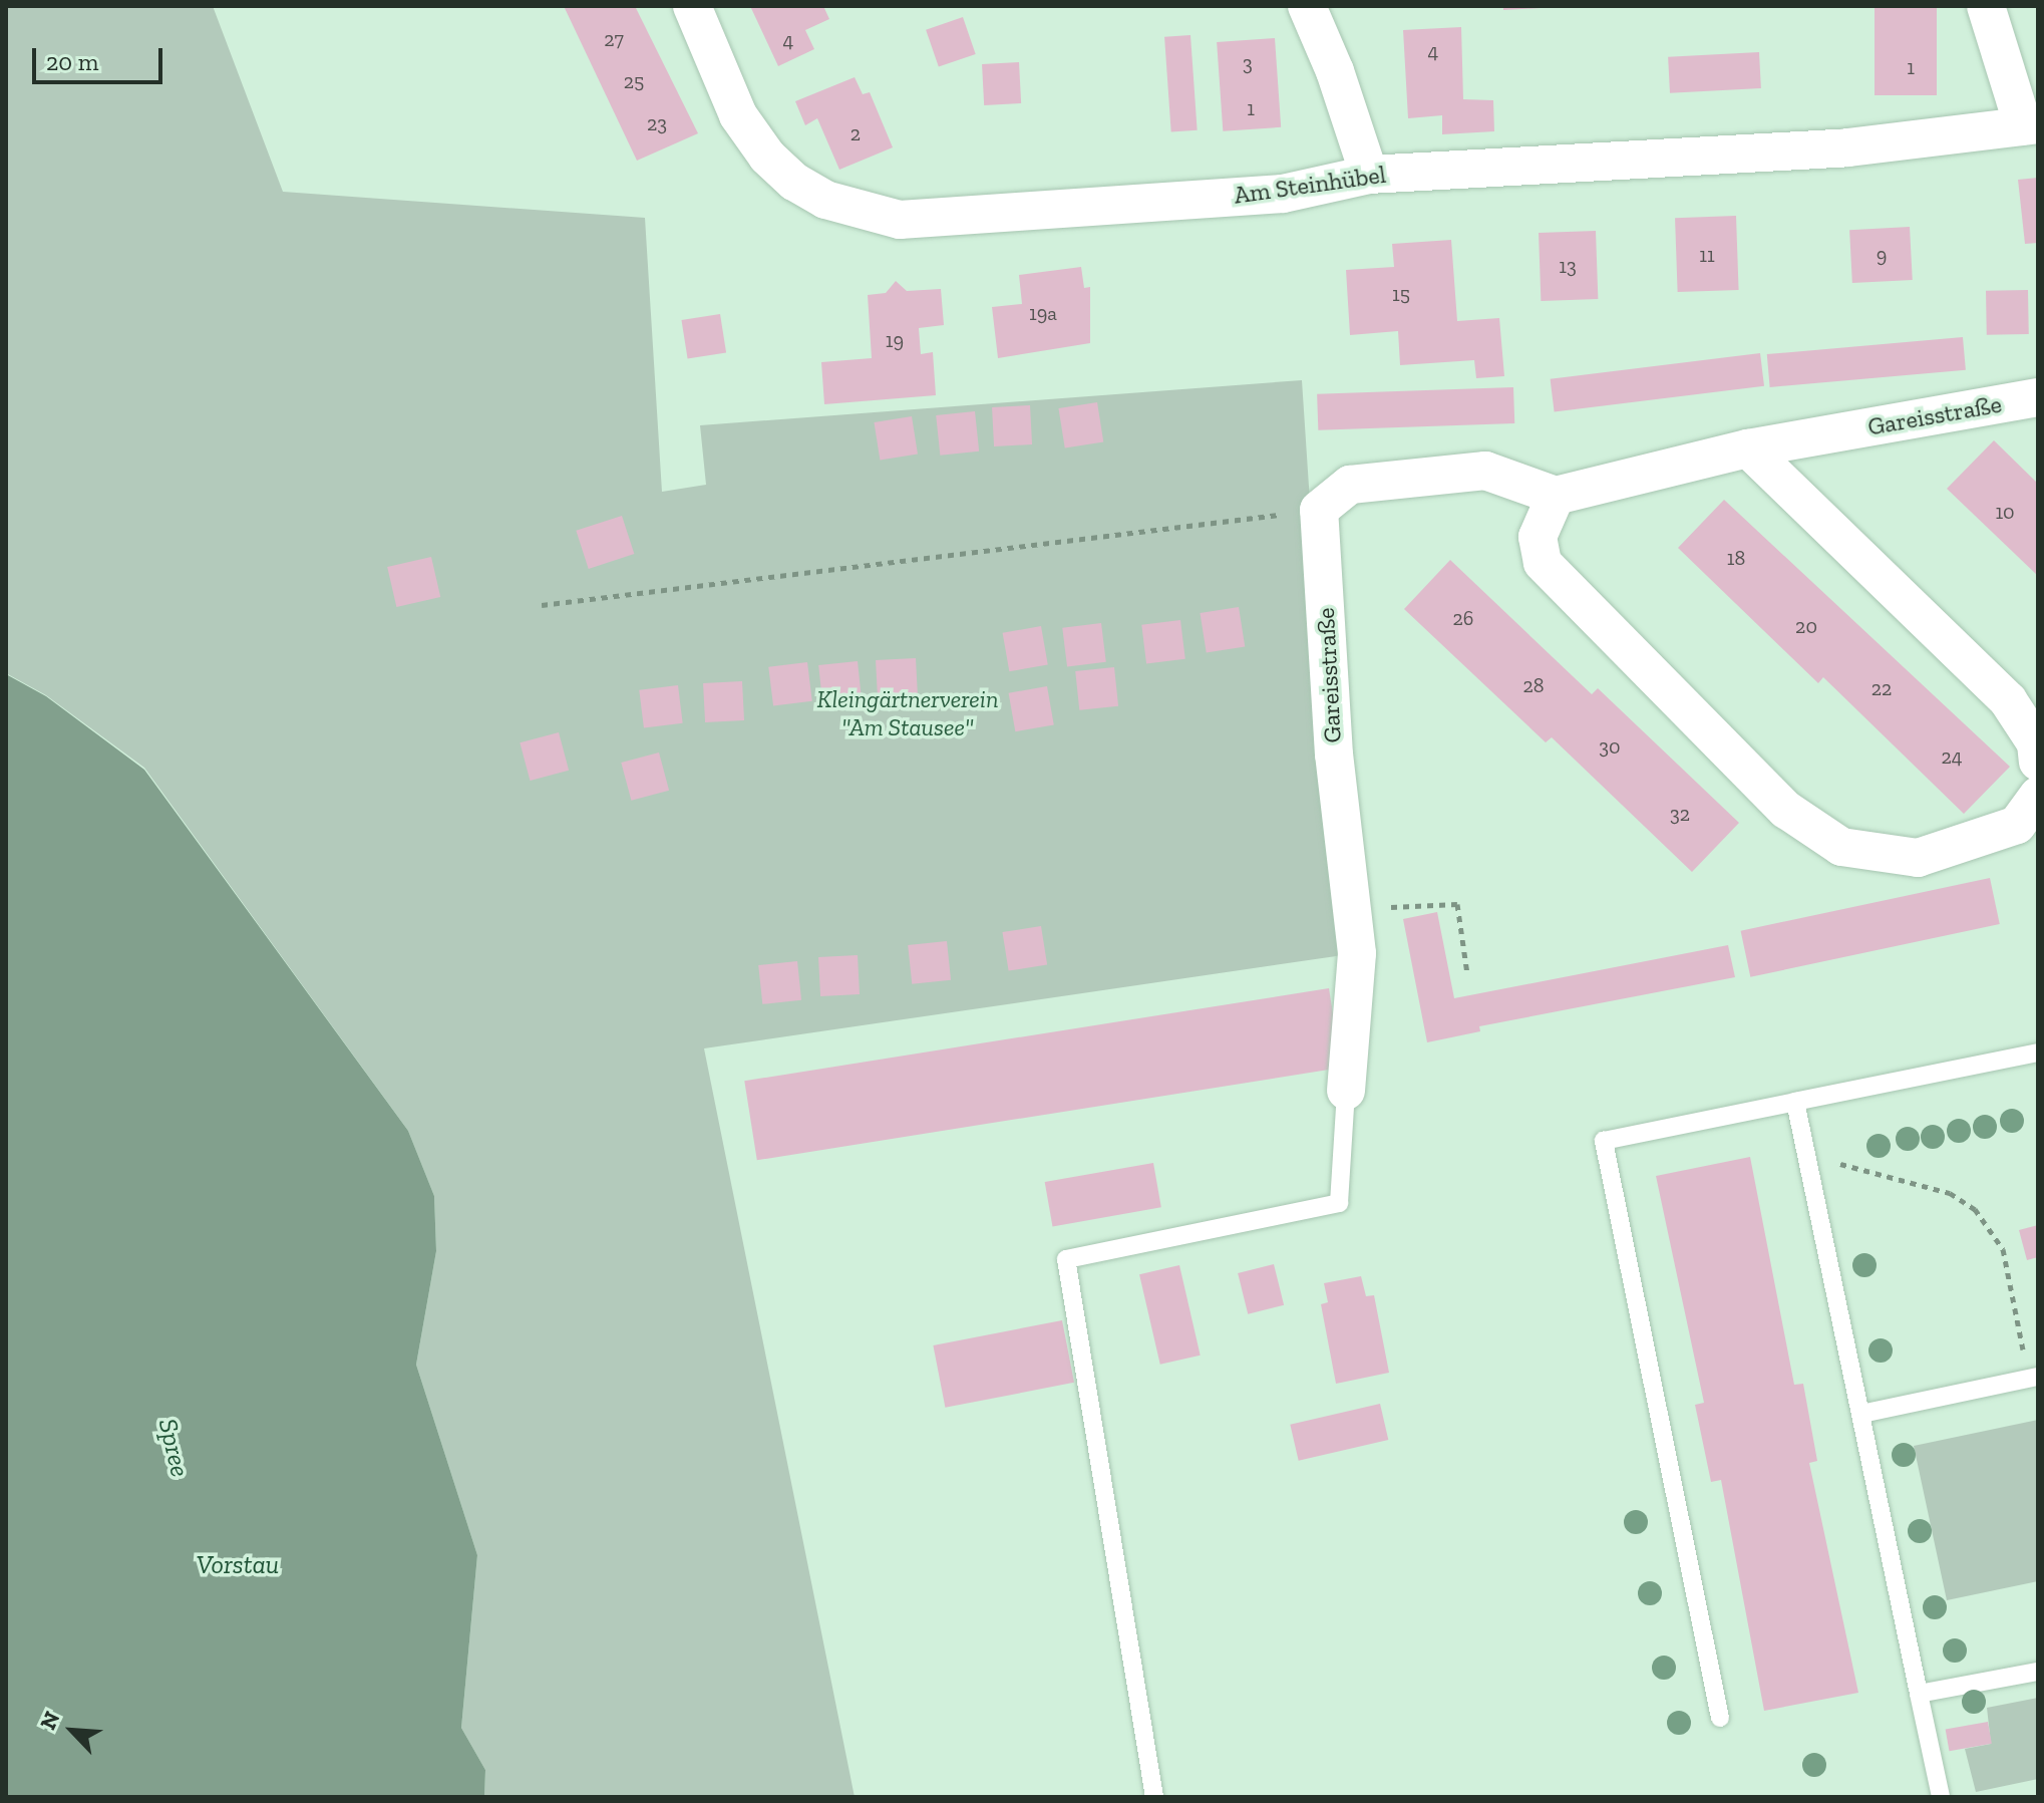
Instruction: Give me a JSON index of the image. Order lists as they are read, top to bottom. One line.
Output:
{"streets":{"street":["Am Steinhübel","Gareisstraße"]},"water":["Spree","Vorstau"],"parks":["Kleingärtnerverein \"Am Stausee\""],"house_numbers":["27","4","4","3","1","25","1","23","2","11","9","13","15","19a","19","10","18","26","20","28","22","30","24","32"],"scale_bar":"20 m","north":"top left"}
